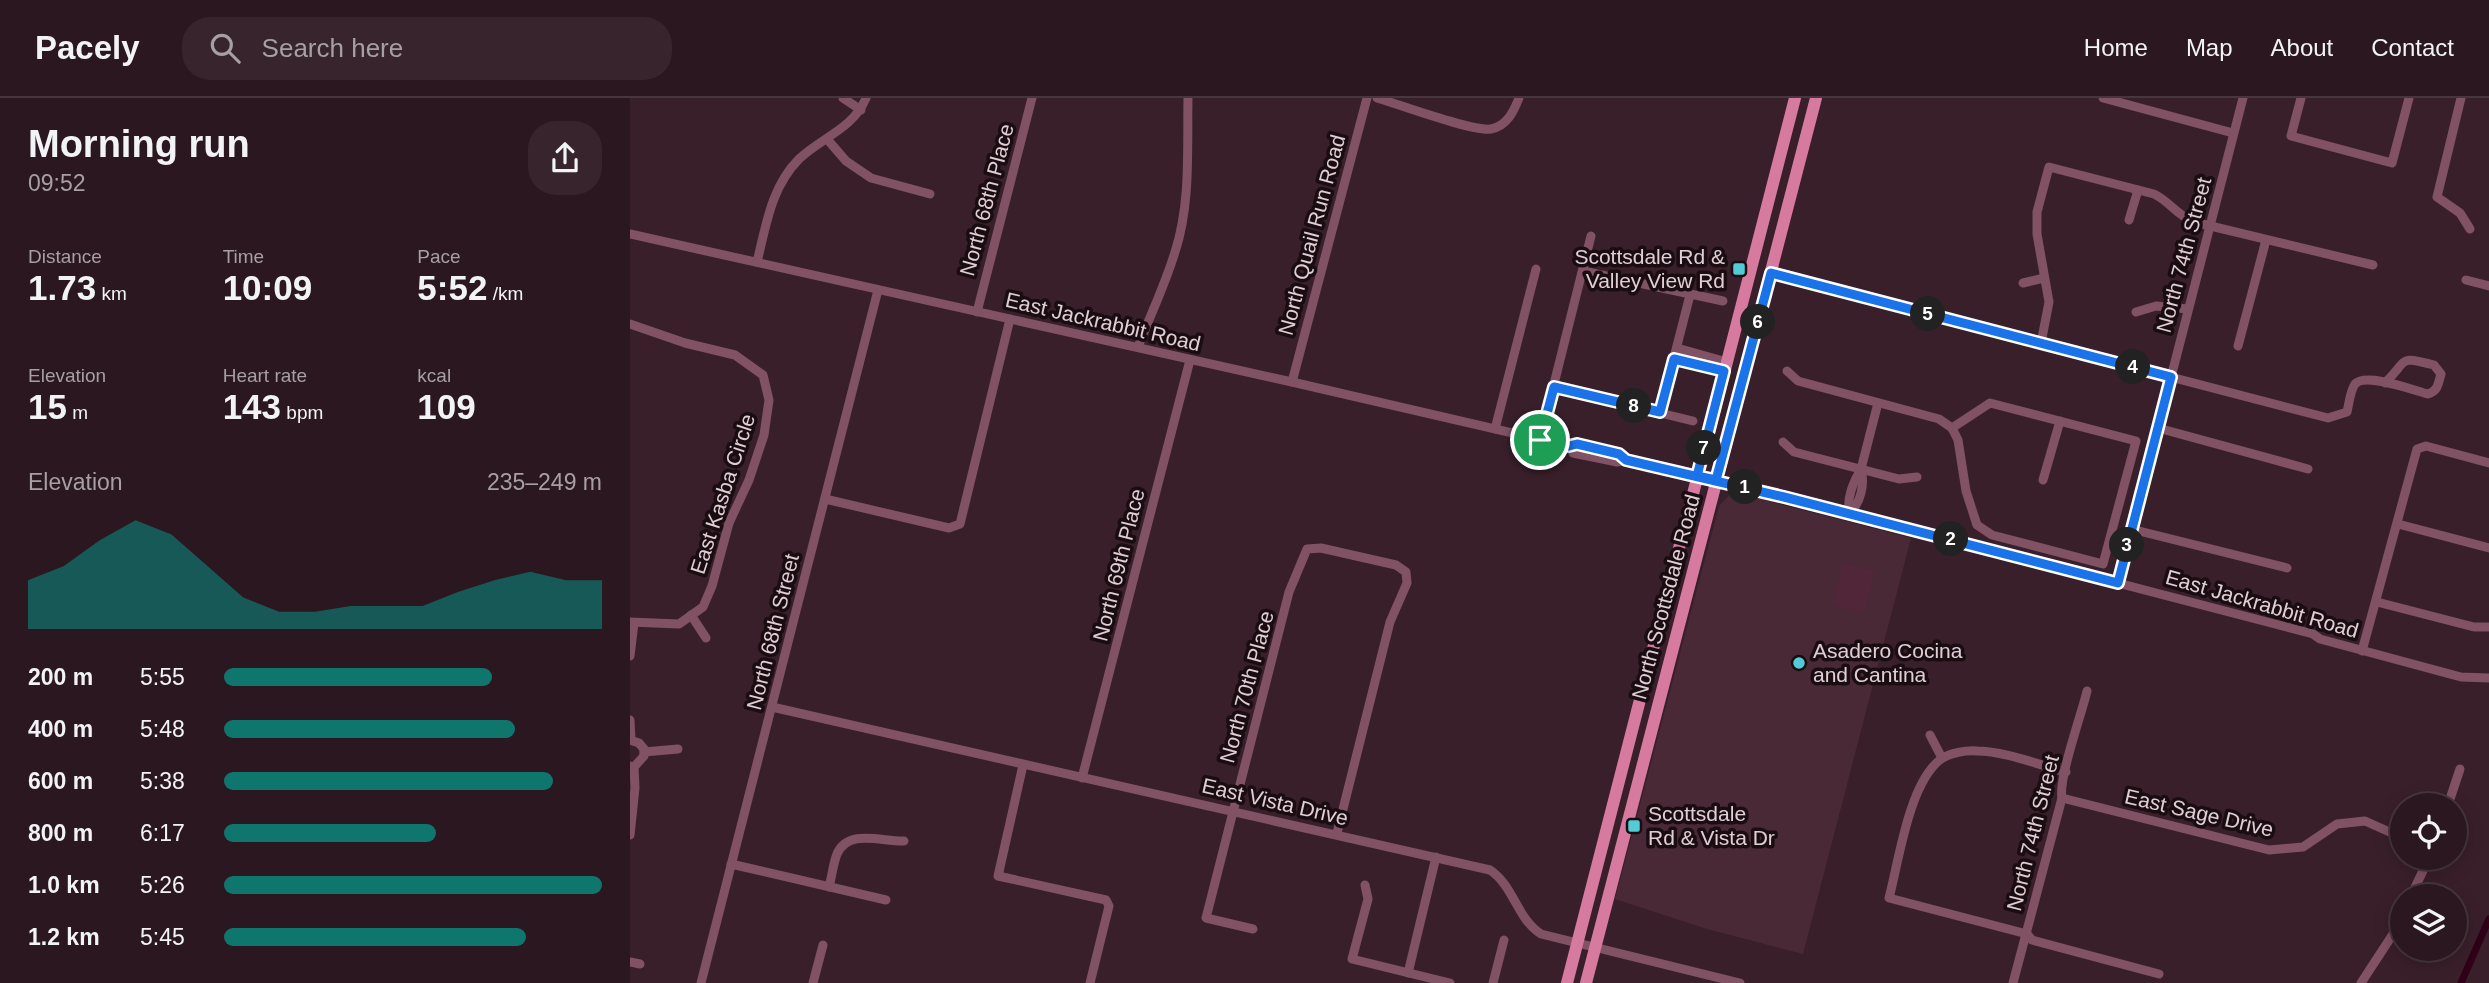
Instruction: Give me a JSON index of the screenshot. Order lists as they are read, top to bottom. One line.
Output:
{"streets":{"main road":["North Scottsdale Road"],"street":["North 68th Place","North Quail Run Road","North 74th Street","East Jackrabbit Road","East Kasba Circle","North 69th Place","North 68th Street","North 70th Place","East Vista Drive","East Sage Drive"]},"crossings":[["North 68th Place","East Jackrabbit Road"],["North Quail Run Road","East Jackrabbit Road"],["North 74th Street","East Jackrabbit Road"],["North 74th Street","East Sage Drive"],["East Jackrabbit Road","North 69th Place"],["East Jackrabbit Road","North Scottsdale Road"],["East Jackrabbit Road","North 68th Street"],["North 69th Place","East Vista Drive"],["North Scottsdale Road","East Vista Drive"],["North 68th Street","East Vista Drive"],["North 70th Place","East Vista Drive"]],"places":{"transit":["Scottsdale Rd & Valley View Rd","Scottsdale Rd & Vista Dr"],"other":["Asadero Cocina and Cantina"]},"page":{"header":"Pacely","search":"Search here","nav":["Home","Map","About","Contact"],"heading":["Morning run","09:52"],"stats":[["Distance","1.73 km"],["Time","10:09"],["Pace","5:52 /km"],["Elevation","15 m"],["Heart rate","143 bpm"],["kcal","109"]],"pins":["5","6","4","8","7","1","2","3"],"chart":["Elevation","235–249 m"],"list":[{"name":"200 m","note":"5:55"},{"name":"400 m","note":"5:48"},{"name":"600 m","note":"5:38"},{"name":"800 m","note":"6:17"},{"name":"1.0 km","note":"5:26"},{"name":"1.2 km","note":"5:45"}]}}
